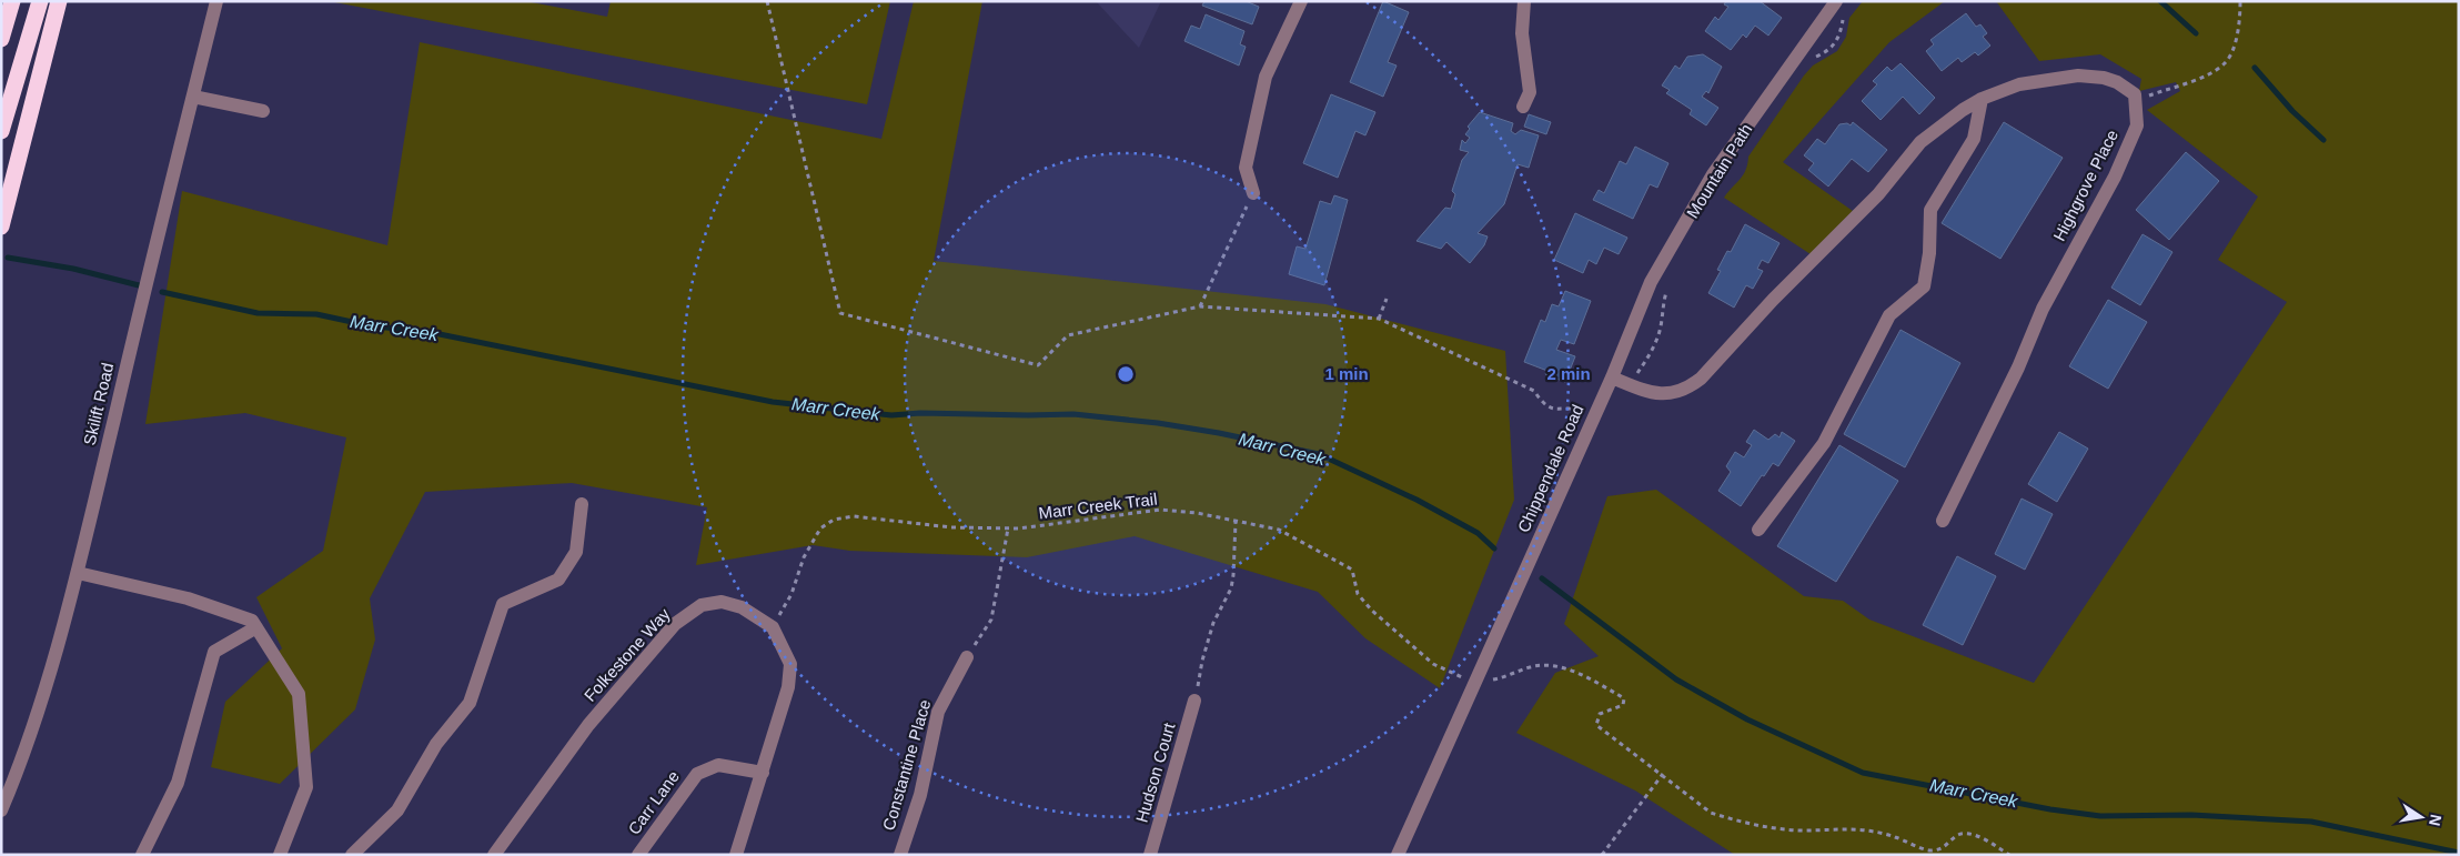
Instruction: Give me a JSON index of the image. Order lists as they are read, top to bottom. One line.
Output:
{"streets":{"street":["Highgrove Place","Skilift Road","Chippendale Road","Folkestone Way","Constantine Place","Hudson Court","Carr Lane"],"path":["Marr Creek Trail"]},"crossings":[["Marr Creek Trail","Folkestone Way"]],"water":["Marr Creek"],"north":"right","rings":["1 min","2 min"]}
